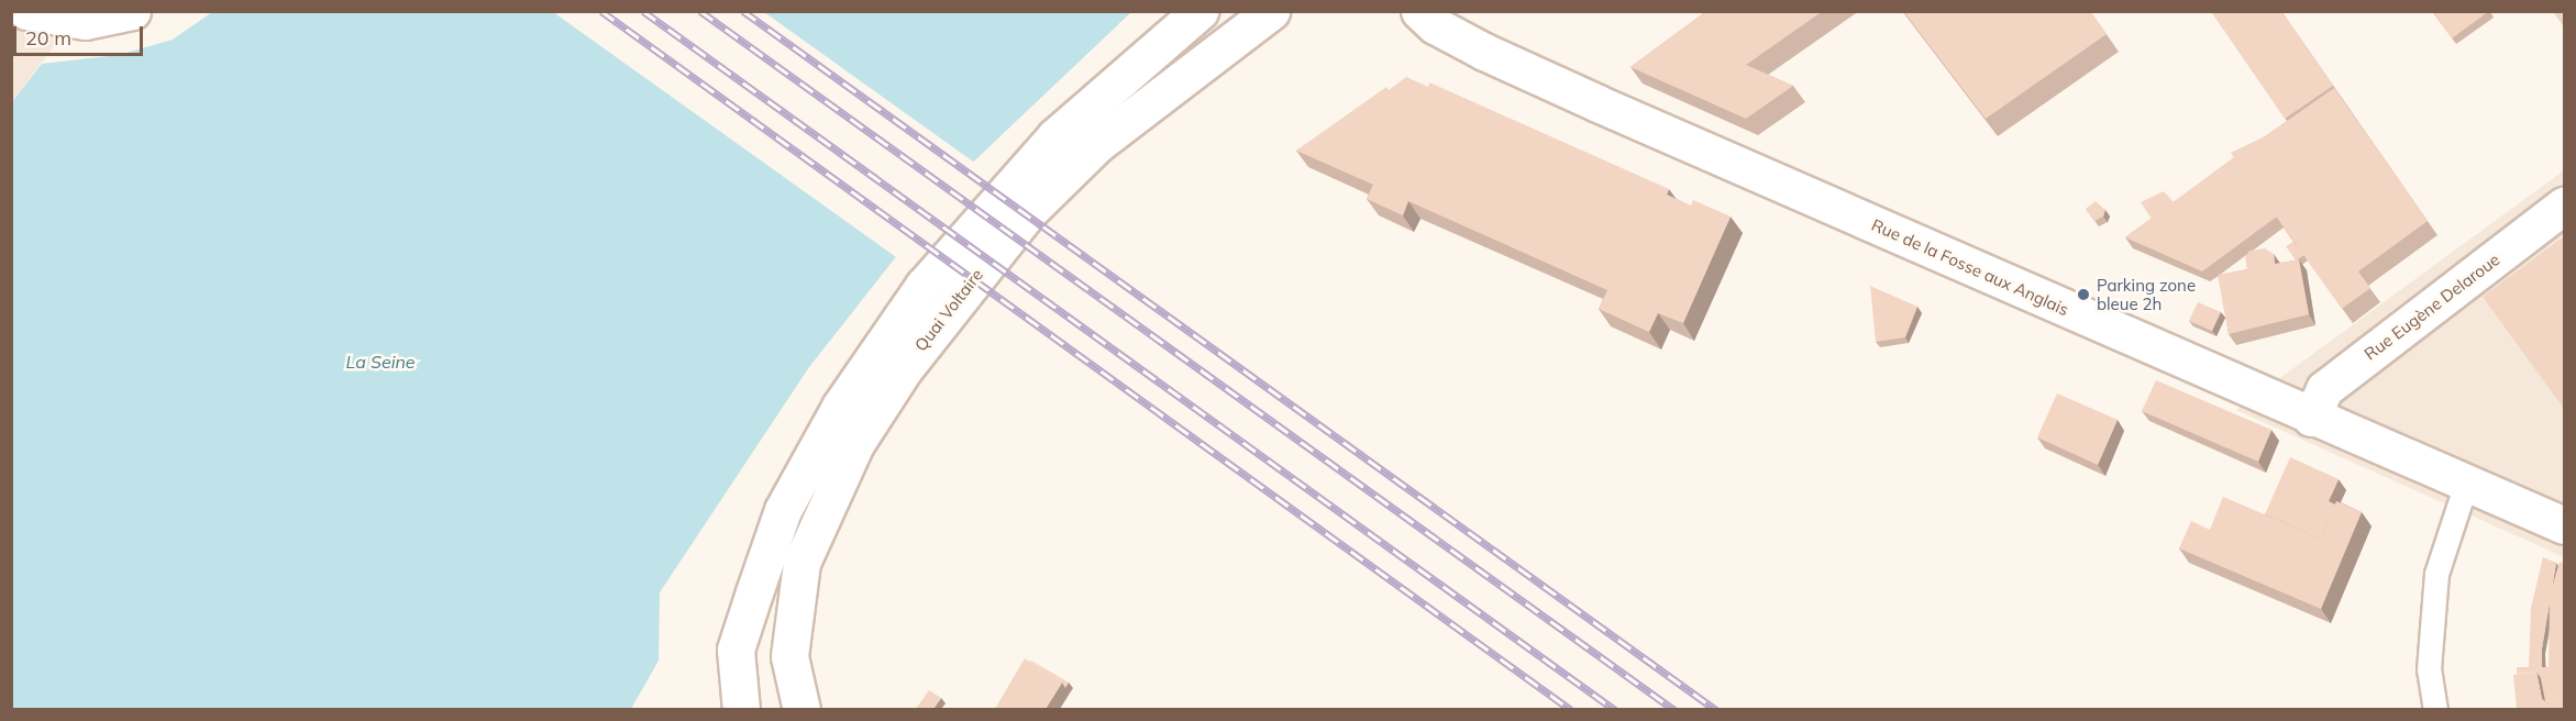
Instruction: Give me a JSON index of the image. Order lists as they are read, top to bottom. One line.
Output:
{"streets":{"street":["Rue de la Fosse aux Anglais","Rue Eugène Delaroue","Quai Voltaire"]},"crossings":[["Rue de la Fosse aux Anglais","Rue Eugène Delaroue"]],"water":["La Seine"],"places":["Parking zone bleue 2h"],"scale_bar":"20 m"}
